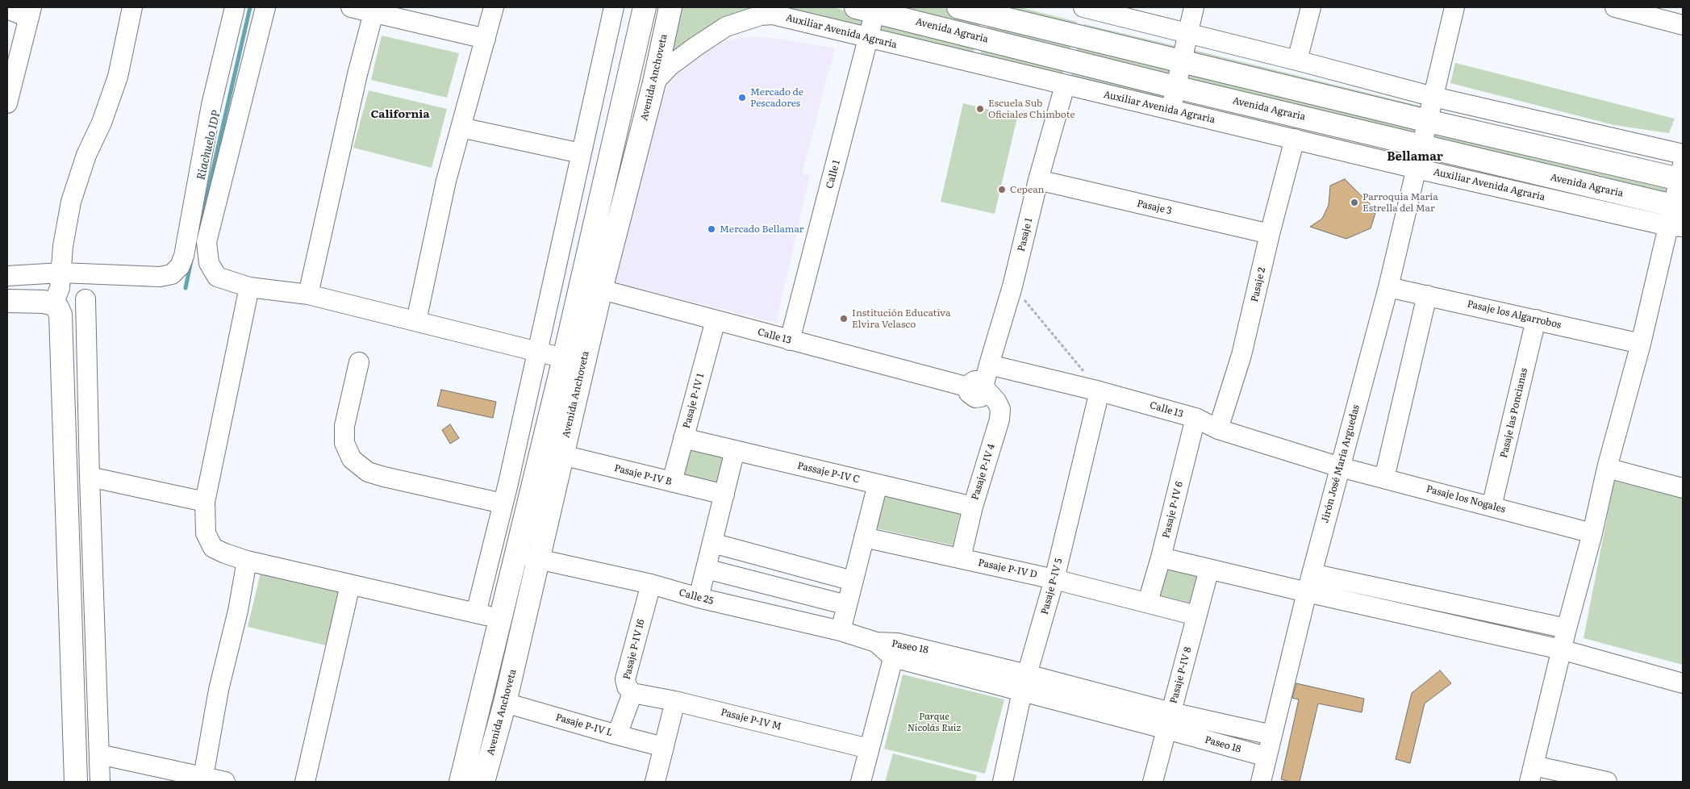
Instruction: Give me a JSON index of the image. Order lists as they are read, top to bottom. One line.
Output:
{"streets":{"main road":["Avenida Agraria","Avenida Anchoveta"],"street":["Auxiliar Avenida Agraria","Calle 1","Pasaje 3","Pasaje 1","Pasaje 2","Pasaje los Algarrobos","Calle 13","Pasaje P-IV 1","Pasaje las Poncianas","Jirón José María Arguedas","Pasaje P-IV 4","Passaje P-IV C","Pasaje P-IV B","Pasaje los Nogales","Pasaje P-IV 6","Pasaje P-IV D","Pasaje P-IV 5","Calle 25","Paseo 18","Pasaje P-IV 16","Pasaje P-IV 8","Pasaje P-IV M","Pasaje P-IV L"]},"crossings":[["Avenida Agraria","Auxiliar Avenida Agraria"],["Avenida Agraria","Calle 1"],["Avenida Agraria","Jirón José María Arguedas"],["Auxiliar Avenida Agraria","Avenida Anchoveta"],["Auxiliar Avenida Agraria","Calle 1"],["Auxiliar Avenida Agraria","Pasaje 1"],["Auxiliar Avenida Agraria","Pasaje 2"],["Auxiliar Avenida Agraria","Jirón José María Arguedas"],["Avenida Anchoveta","Calle 13"],["Avenida Anchoveta","Pasaje P-IV B"],["Avenida Anchoveta","Calle 25"],["Avenida Anchoveta","Pasaje P-IV L"],["Calle 1","Calle 13"],["Pasaje 3","Pasaje 1"],["Pasaje 3","Pasaje 2"],["Pasaje 1","Calle 13"],["Pasaje 1","Pasaje P-IV 4"],["Pasaje 2","Calle 13"],["Pasaje los Algarrobos","Pasaje las Poncianas"],["Pasaje los Algarrobos","Jirón José María Arguedas"],["Calle 13","Pasaje P-IV 1"],["Calle 13","Jirón José María Arguedas"],["Calle 13","Pasaje P-IV 4"],["Calle 13","Pasaje los Nogales"],["Calle 13","Pasaje P-IV 6"],["Calle 13","Pasaje P-IV 5"],["Pasaje P-IV 1","Passaje P-IV C"],["Pasaje P-IV 1","Pasaje P-IV B"],["Pasaje las Poncianas","Pasaje los Nogales"],["Jirón José María Arguedas","Pasaje los Nogales"],["Jirón José María Arguedas","Paseo 18"],["Pasaje P-IV 4","Passaje P-IV C"],["Pasaje P-IV 4","Pasaje P-IV D"],["Pasaje P-IV 6","Pasaje P-IV D"],["Pasaje P-IV D","Pasaje P-IV 5"],["Pasaje P-IV D","Pasaje P-IV 8"],["Pasaje P-IV 5","Paseo 18"],["Calle 25","Paseo 18"],["Calle 25","Pasaje P-IV 16"],["Paseo 18","Pasaje P-IV 8"],["Pasaje P-IV 16","Pasaje P-IV M"],["Pasaje P-IV 16","Pasaje P-IV L"]],"districts":["California","Bellamar"],"water":["Riachuelo IDP"],"parks":["Parque Nicolás Ruiz"],"places":["Mercado de Pescadores","Escuela Sub Oficiales Chimbote","Cepean","Parroquia María Estrella del Mar","Mercado Bellamar","Institución Educativa Elvira Velasco"]}
